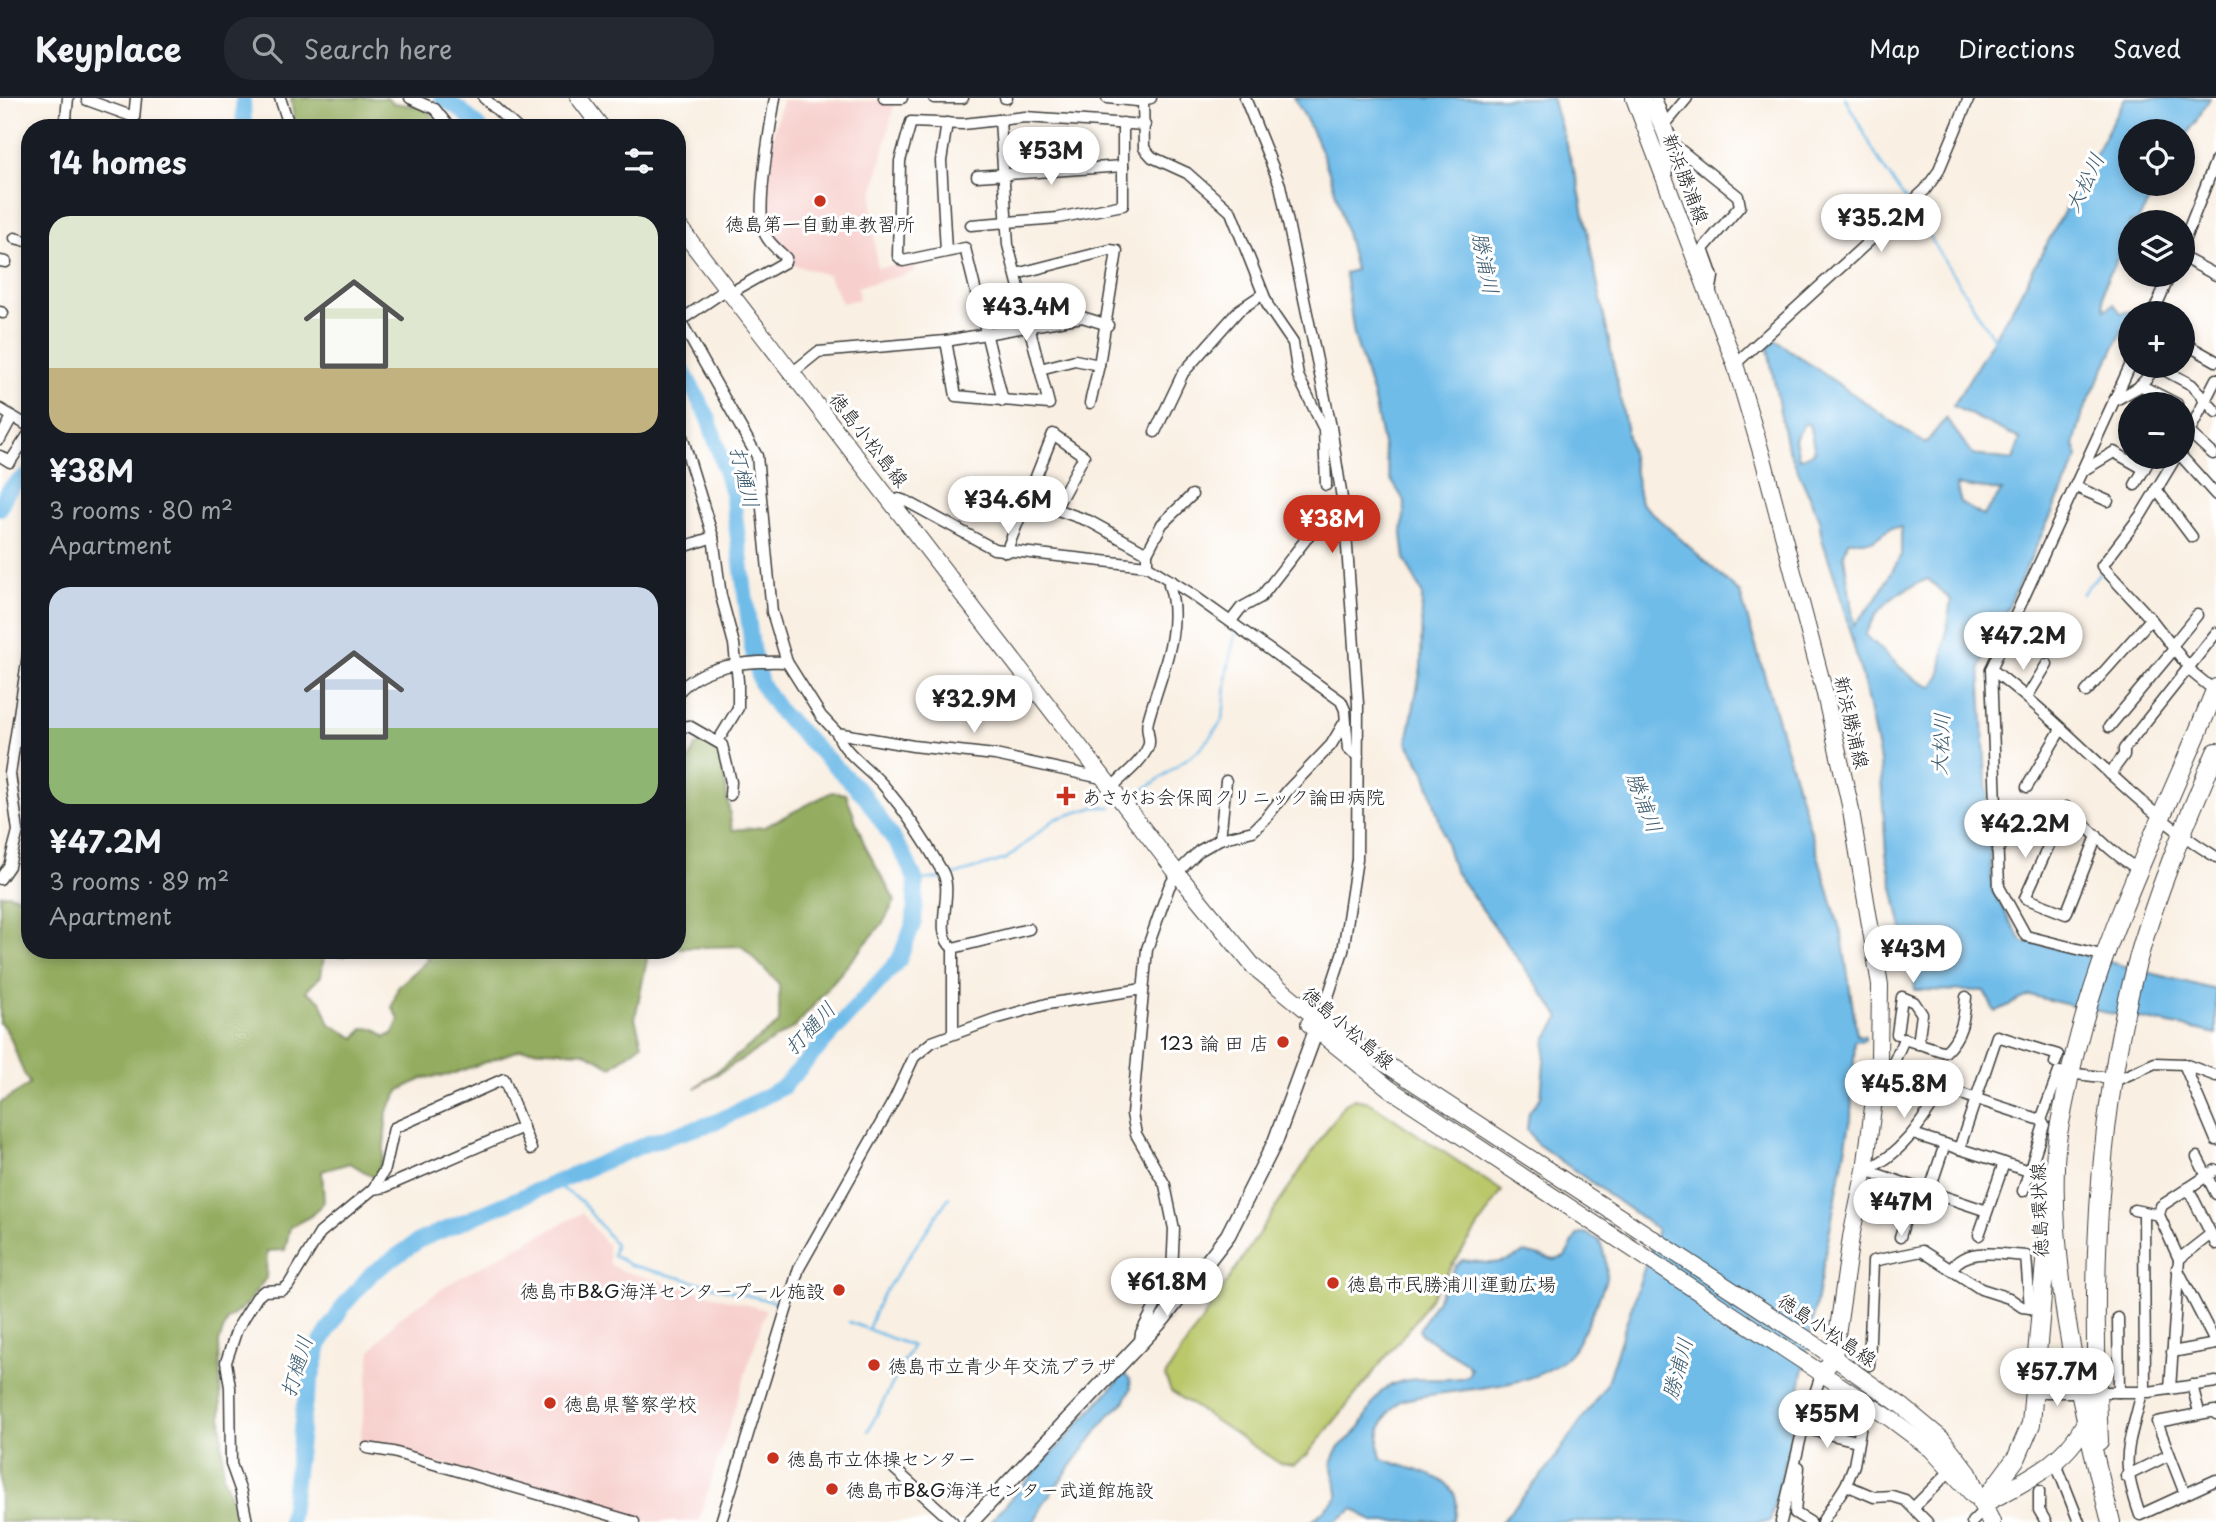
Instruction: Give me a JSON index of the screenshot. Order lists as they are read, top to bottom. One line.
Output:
{"streets":{"main road":["新浜勝浦線","徳島小松島線","徳島環状線"]},"crossings":[["新浜勝浦線","徳島小松島線"]],"water":["大松川","勝浦川","打樋川"],"places":{"other":["徳島第一自動車教習所","123 論 田 店","徳島市民勝浦川運動広場","徳島市B&G海洋センタープール施設","徳島市立青少年交流プラザ","徳島県警察学校","徳島市立体操センター","徳島市B&G海洋センター武道館施設"],"health":["あさがお会保岡クリニック論田病院"]},"page":{"header":"Keyplace","search":"Search here","nav":["Map","Directions","Saved"],"map_buttons":["+","−"],"heading":"14 homes","price":["¥53M","¥35.2M","¥43.4M","¥34.6M","¥38M","¥47.2M","¥32.9M","¥42.2M","¥43M","¥45.8M","¥47M","¥61.8M","¥57.7M","¥55M"],"list":[{"name":"¥38M","note":"3 rooms · 80 m² · Apartment"},{"name":"¥47.2M","note":"3 rooms · 89 m² · Apartment"}]}}
